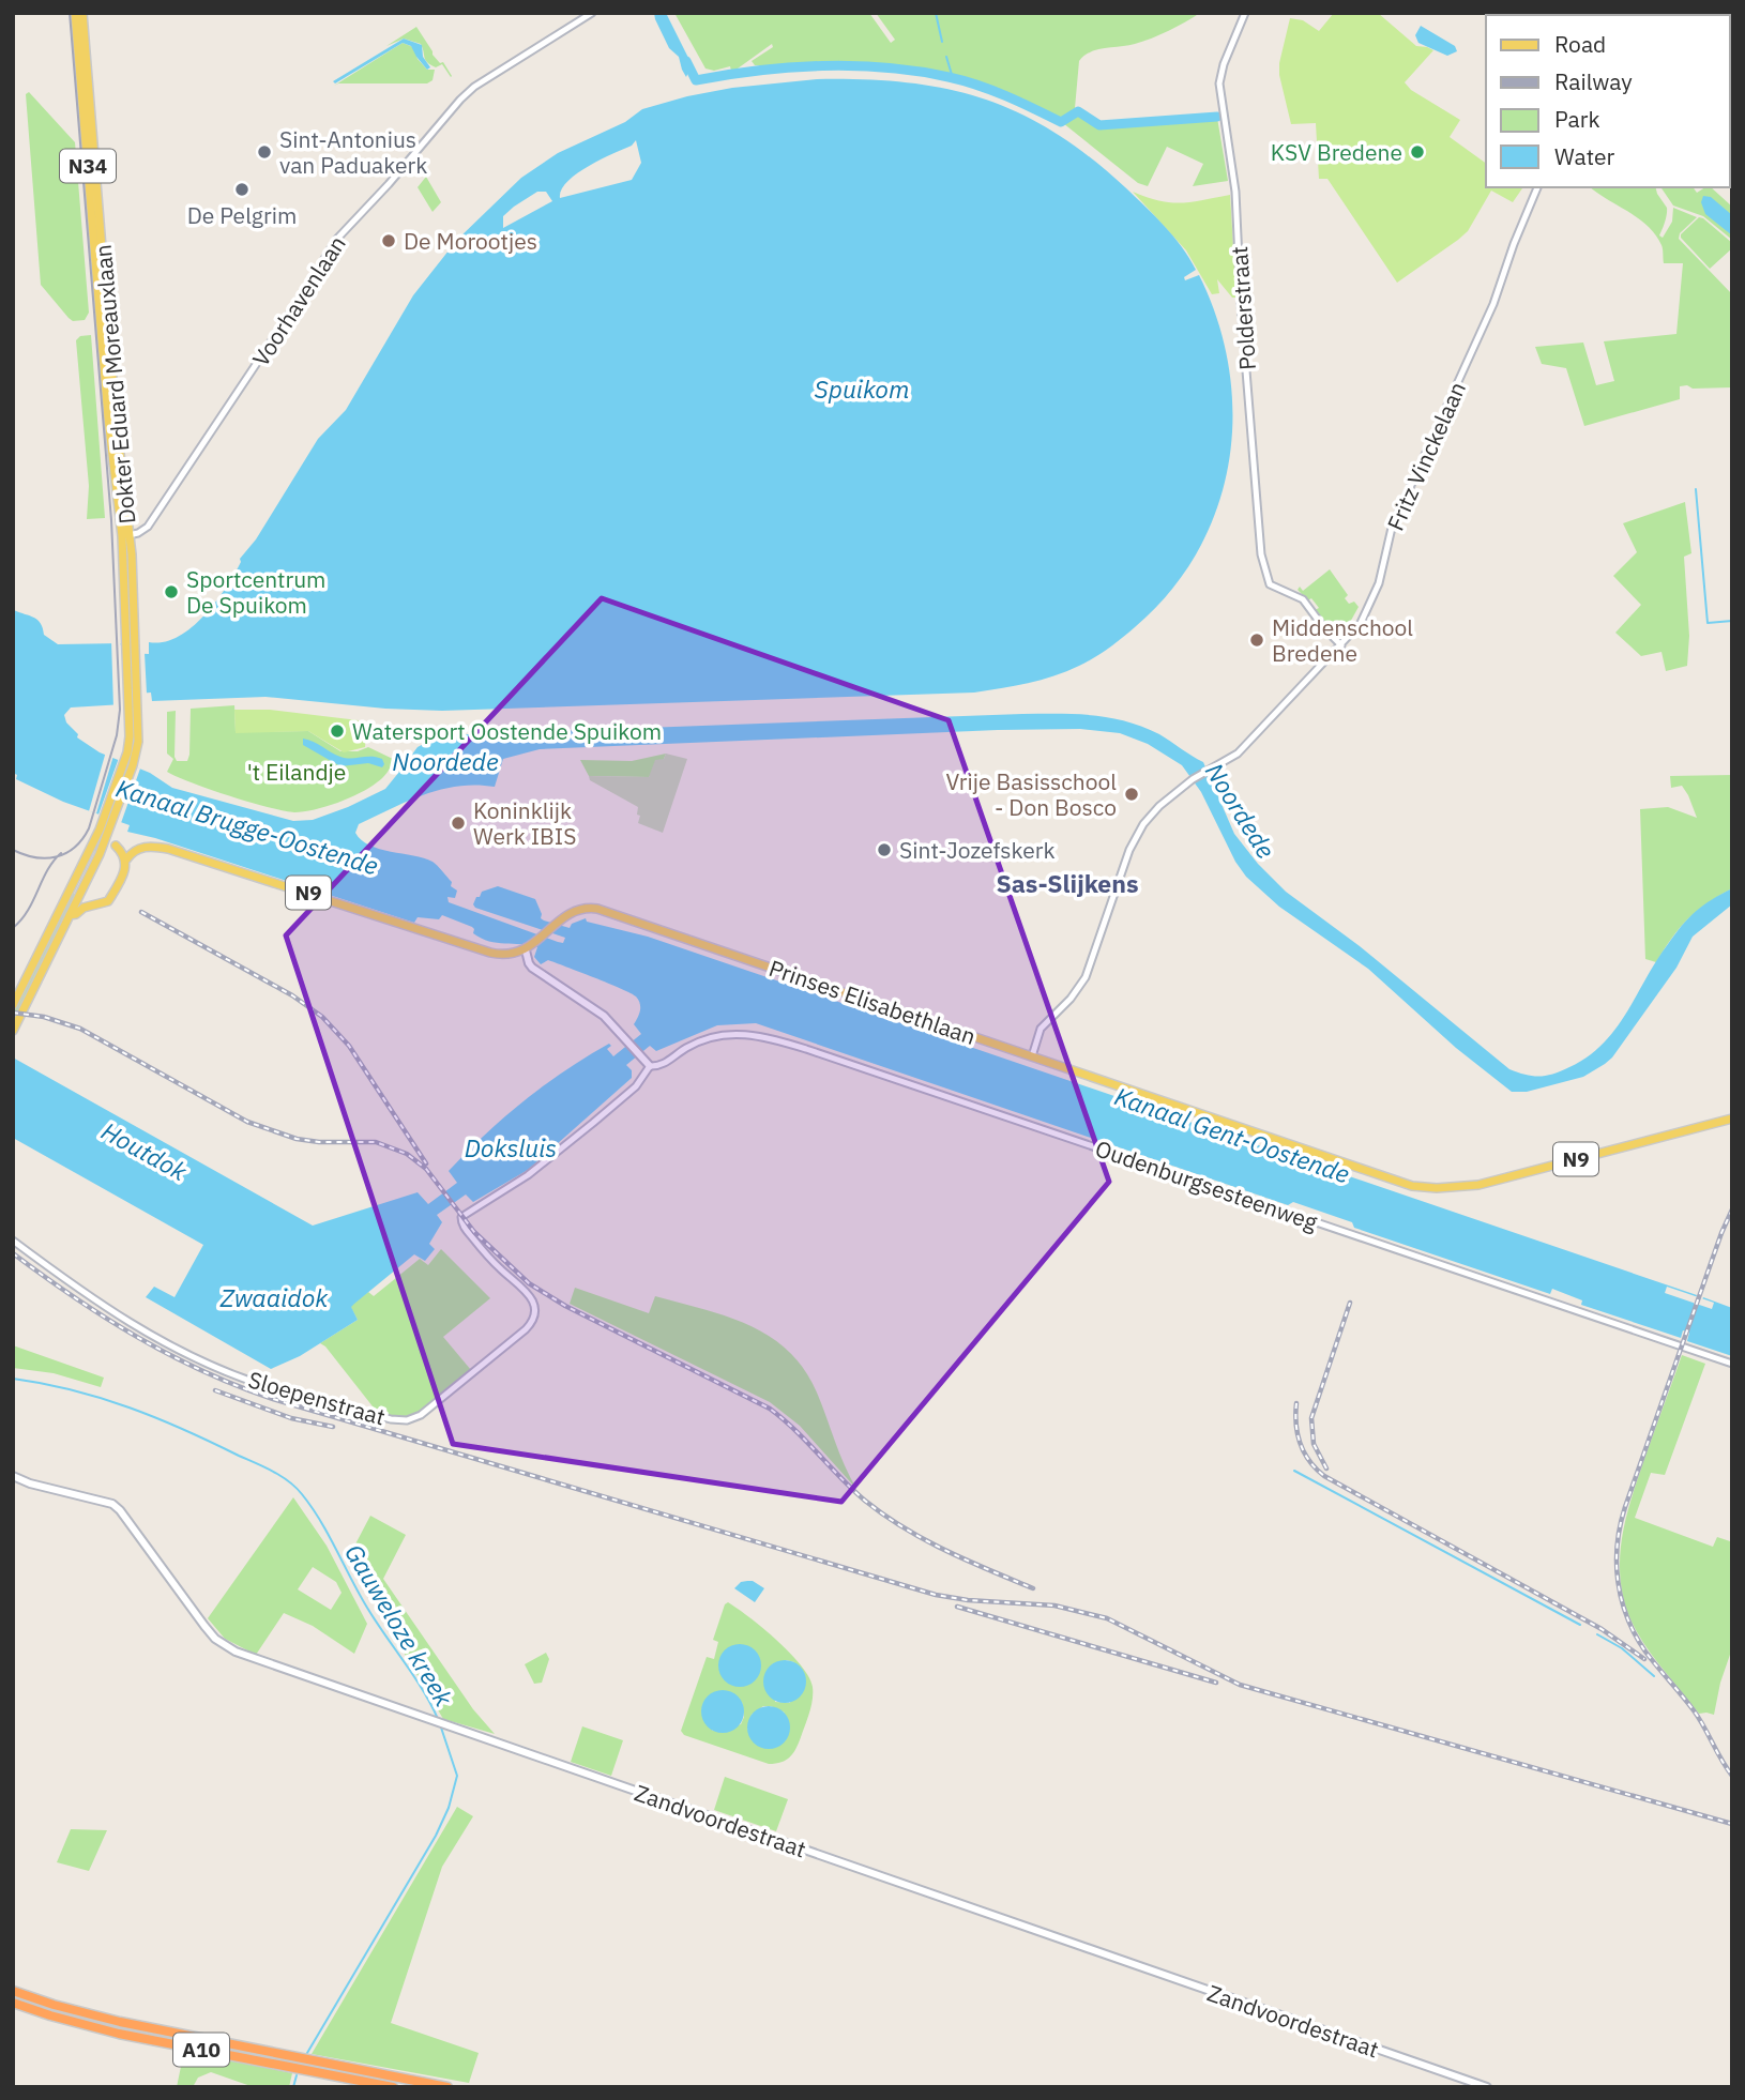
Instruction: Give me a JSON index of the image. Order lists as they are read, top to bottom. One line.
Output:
{"streets":{"highway":["A10"],"main road":["N34","Dokter Eduard Moreauxlaan","N9","Prinses Elisabethlaan","Zandvoordestraat"],"street":["Voorhavenlaan","Polderstraat","Fritz Vinckelaan","Oudenburgsesteenweg","Sloepenstraat"]},"crossings":[["N34","Dokter Eduard Moreauxlaan"],["Voorhavenlaan","Dokter Eduard Moreauxlaan"],["Polderstraat","Fritz Vinckelaan"],["Fritz Vinckelaan","Prinses Elisabethlaan"],["N9","Prinses Elisabethlaan"],["Oudenburgsesteenweg","Sloepenstraat"]],"districts":["Sas-Slijkens"],"water":["Spuikom","Noordede","Kanaal Brugge-Oostende","Kanaal Gent-Oostende","Doksluis","Houtdok","Zwaaidok","Gauweloze kreek"],"parks":["'t Eilandje"],"places":["Sint-Antonius van Paduakerk","KSV Bredene","De Pelgrim","De Morootjes","Sportcentrum De Spuikom","Middenschool Bredene","Watersport Oostende Spuikom","Vrije Basisschool - Don Bosco","Koninklijk Werk IBIS","Sint-Jozefskerk"],"legend":["Road","Railway","Park","Water"]}
